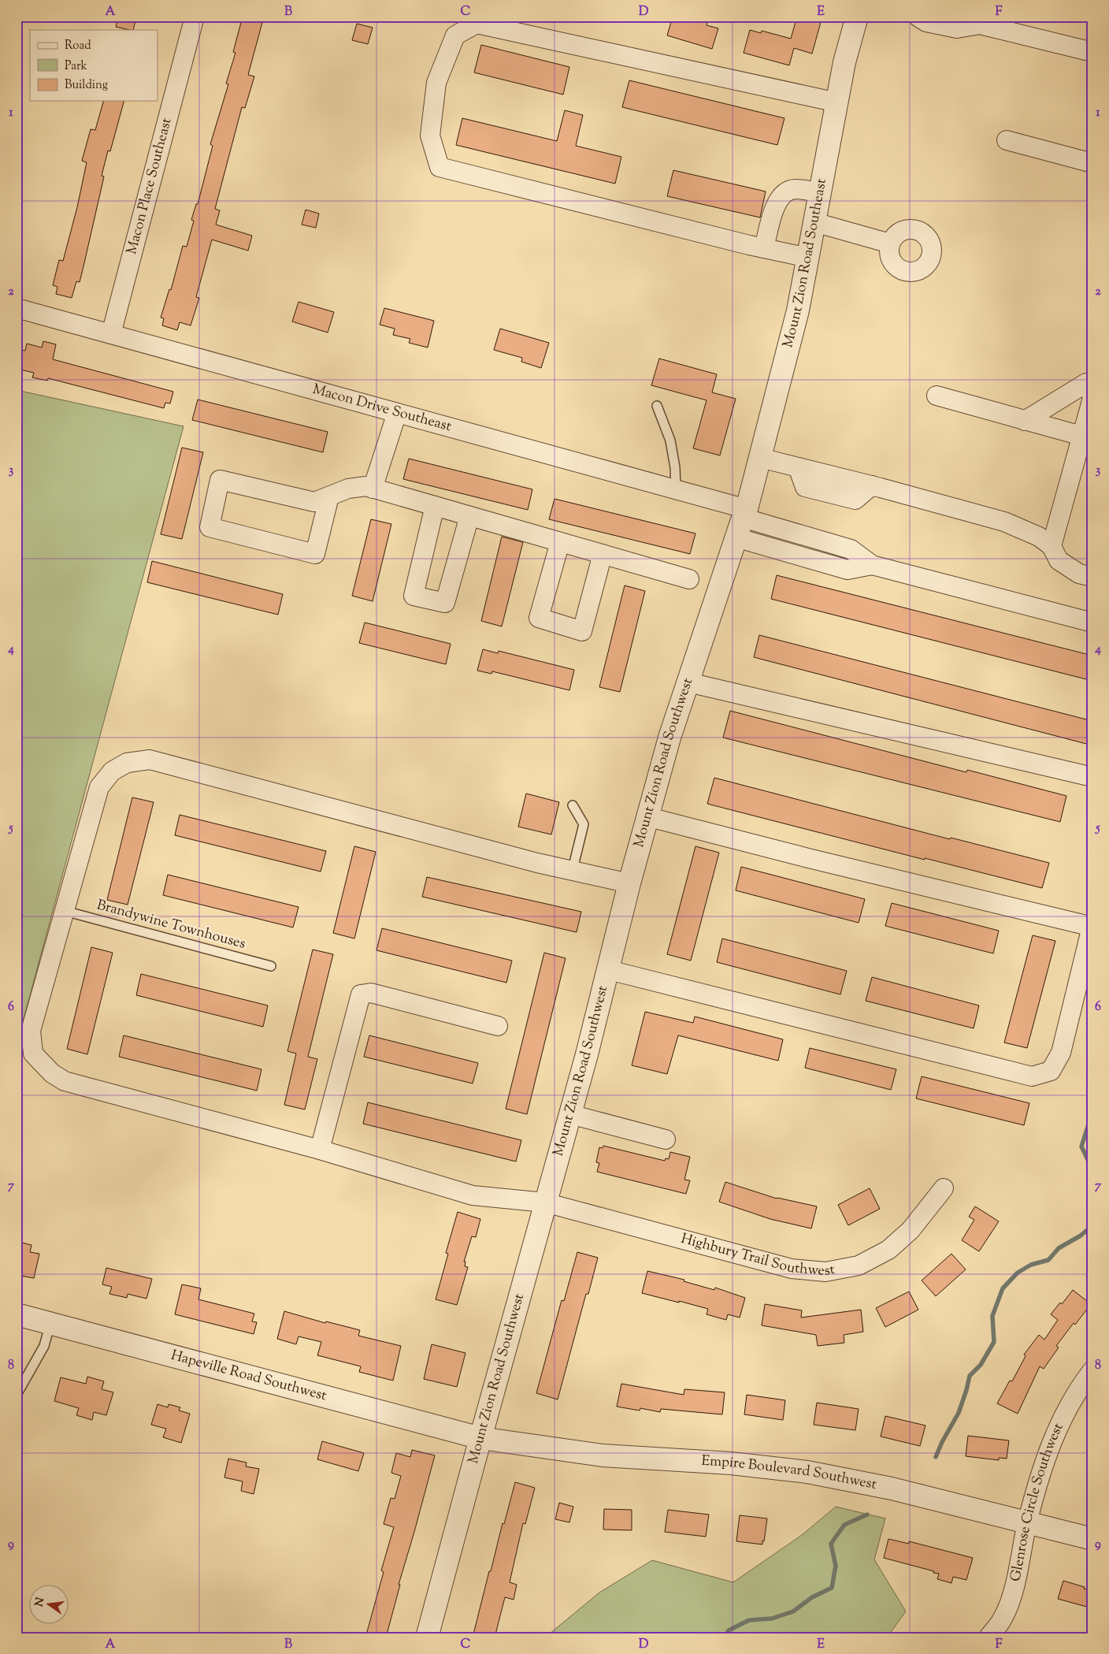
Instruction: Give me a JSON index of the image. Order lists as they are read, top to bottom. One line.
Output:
{"streets":{"street":["Macon Place Southeast","Mount Zion Road Southeast","Macon Drive Southeast","Mount Zion Road Southwest","Highbury Trail Southwest","Hapeville Road Southwest","Empire Boulevard Southwest","Glenrose Circle Southwest"],"lane":["Brandywine Townhouses"]},"crossings":[["Macon Place Southeast","Macon Drive Southeast"],["Mount Zion Road Southeast","Macon Drive Southeast"],["Mount Zion Road Southeast","Mount Zion Road Southwest"],["Macon Drive Southeast","Mount Zion Road Southwest"],["Mount Zion Road Southwest","Highbury Trail Southwest"],["Mount Zion Road Southwest","Hapeville Road Southwest"],["Mount Zion Road Southwest","Empire Boulevard Southwest"],["Brandywine Townhouses","Highbury Trail Southwest"],["Hapeville Road Southwest","Empire Boulevard Southwest"],["Empire Boulevard Southwest","Glenrose Circle Southwest"]],"legend":["Road","Park","Building"],"north":"left","grid":{"columns":["A","B","C","D","E","F"],"rows":["1","2","3","4","5","6","7","8","9"]}}
